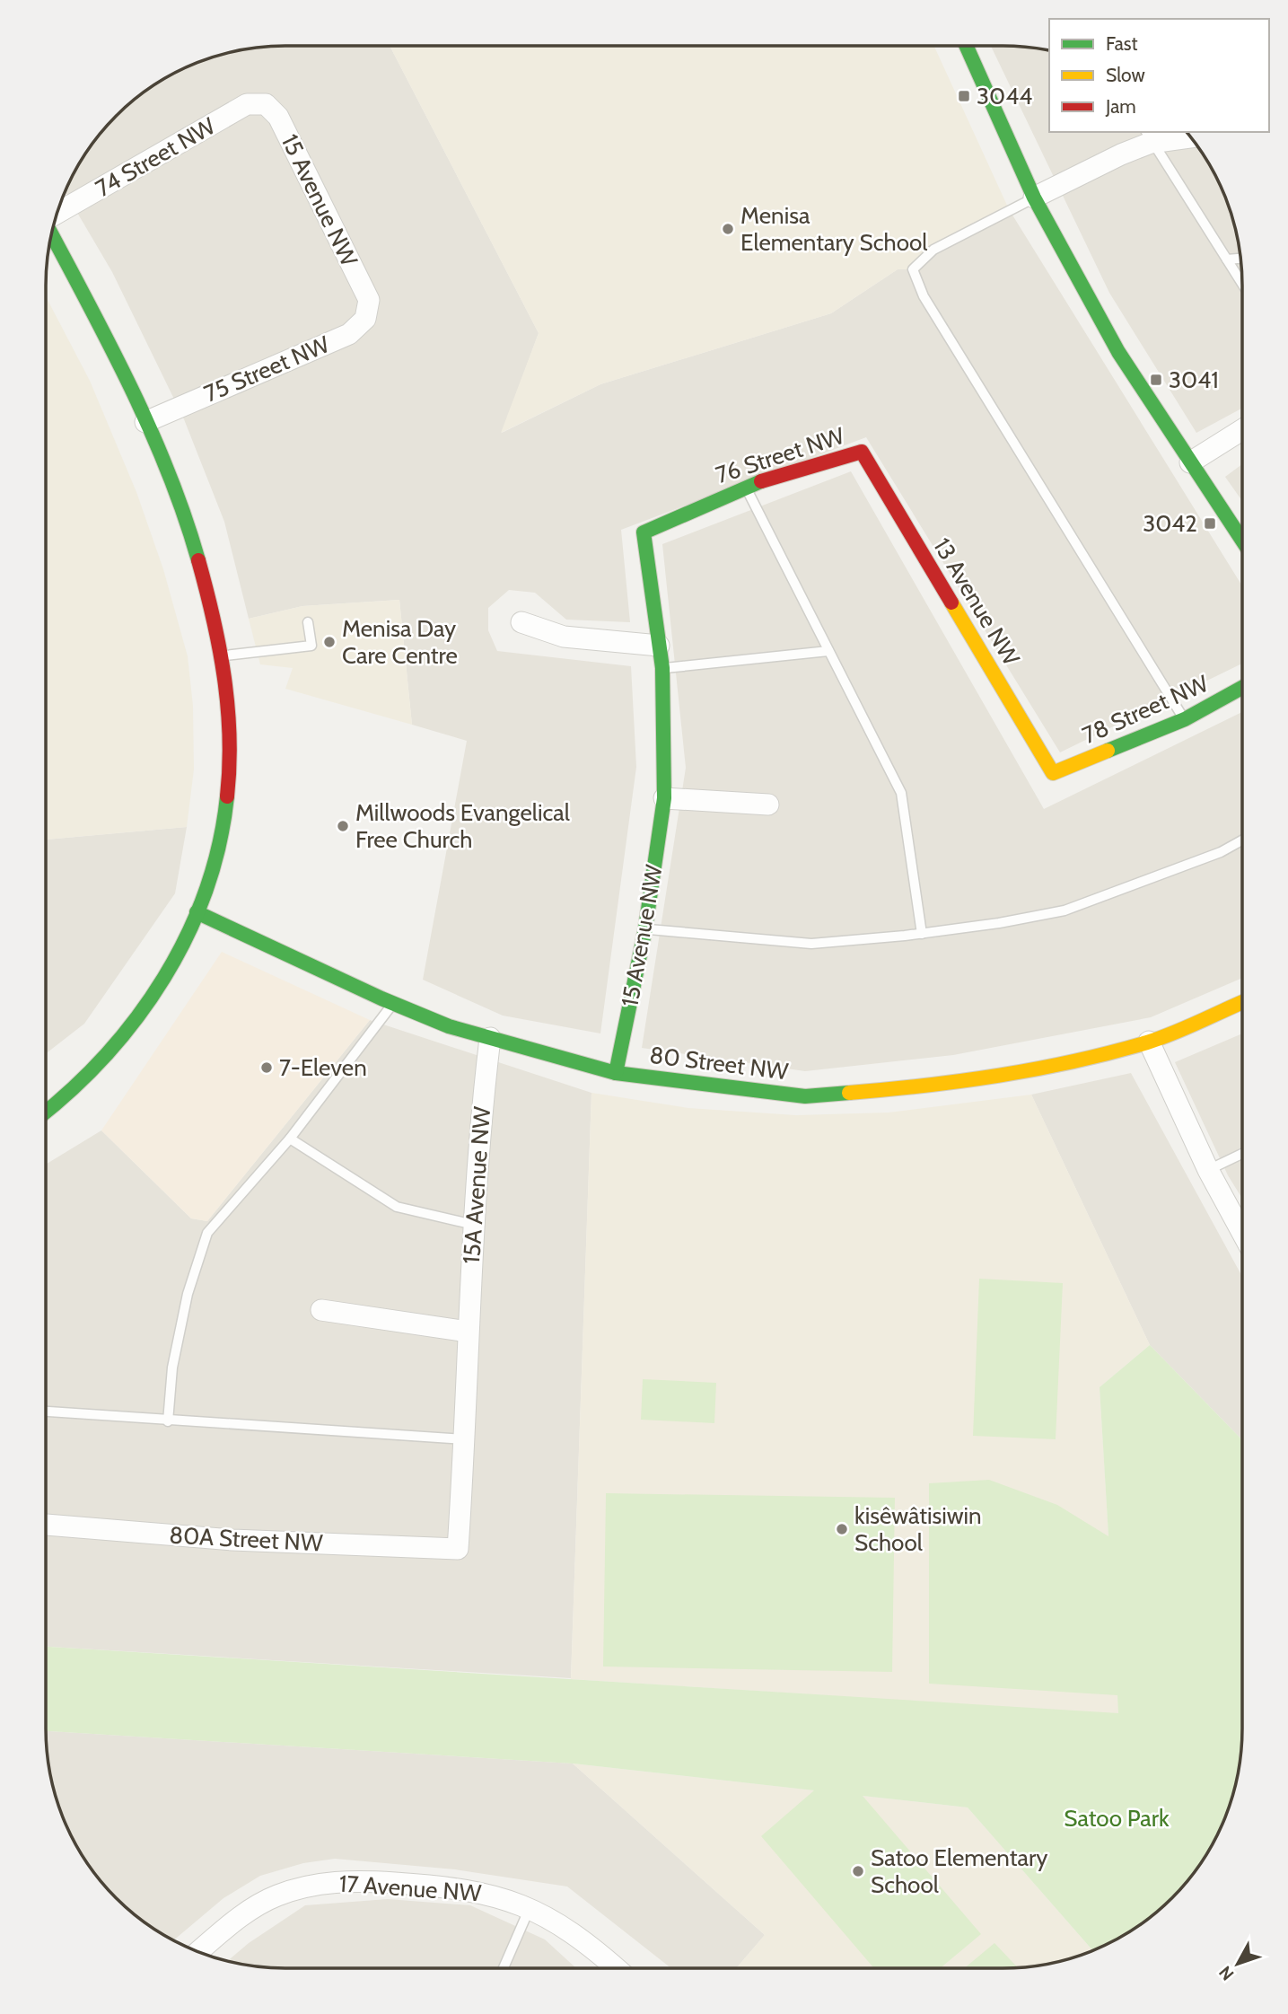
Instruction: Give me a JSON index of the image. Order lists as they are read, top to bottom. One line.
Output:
{"streets":{"street":["74 Street NW","15 Avenue NW","75 Street NW","76 Street NW","13 Avenue NW","78 Street NW","80 Street NW","15A Avenue NW","80A Street NW","17 Avenue NW"]},"crossings":[["74 Street NW","15 Avenue NW"],["15 Avenue NW","75 Street NW"],["15 Avenue NW","76 Street NW"],["15 Avenue NW","80 Street NW"],["76 Street NW","13 Avenue NW"],["13 Avenue NW","78 Street NW"],["80 Street NW","15A Avenue NW"],["15A Avenue NW","80A Street NW"]],"parks":["Satoo Park"],"places":{"transit":["3044","3041","3042"],"other":["Menisa Elementary School","Menisa Day Care Centre","Millwoods Evangelical Free Church","7-Eleven","kisêwâtisiwin School","Satoo Elementary School"]},"legend":["Fast","Slow","Jam"],"north":"bottom left"}
